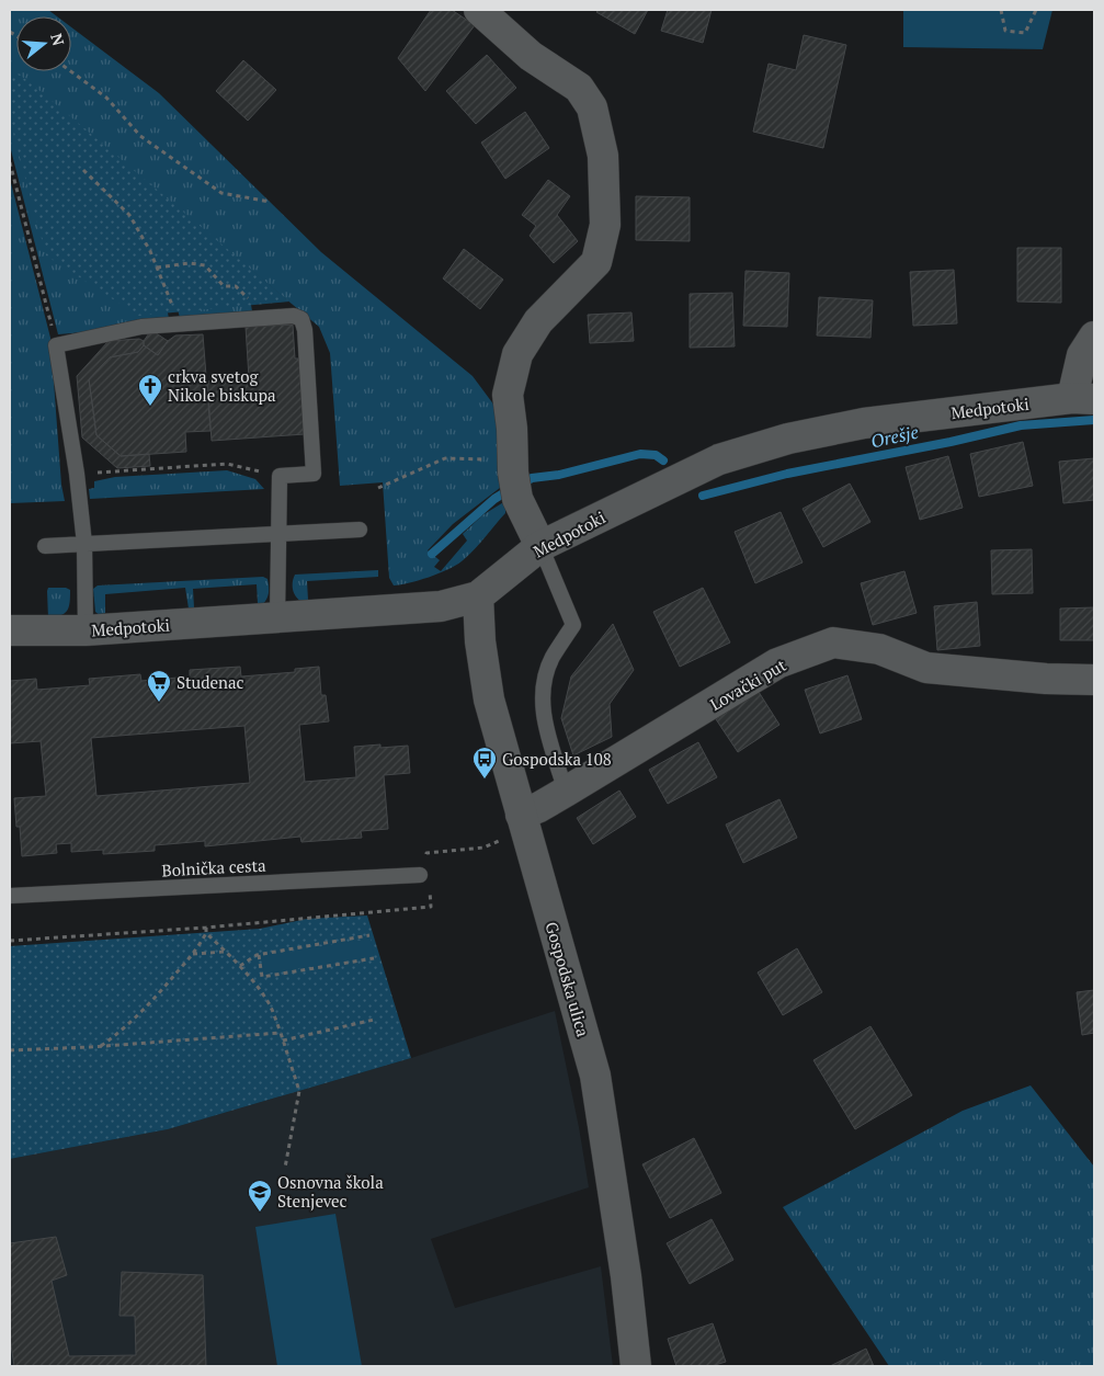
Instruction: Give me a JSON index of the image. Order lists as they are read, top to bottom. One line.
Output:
{"streets":{"street":["Medpotoki","Lovački put","Gospodska ulica"],"lane":["Bolnička cesta"]},"crossings":[["Medpotoki","Gospodska ulica"],["Lovački put","Gospodska ulica"]],"water":["Orešje"],"places":{"church":["crkva svetog Nikole biskupa"],"supermarket":["Studenac"],"bus stop":["Gospodska 108"],"school or university":["Osnovna škola Stenjevec"]},"north":"right"}
